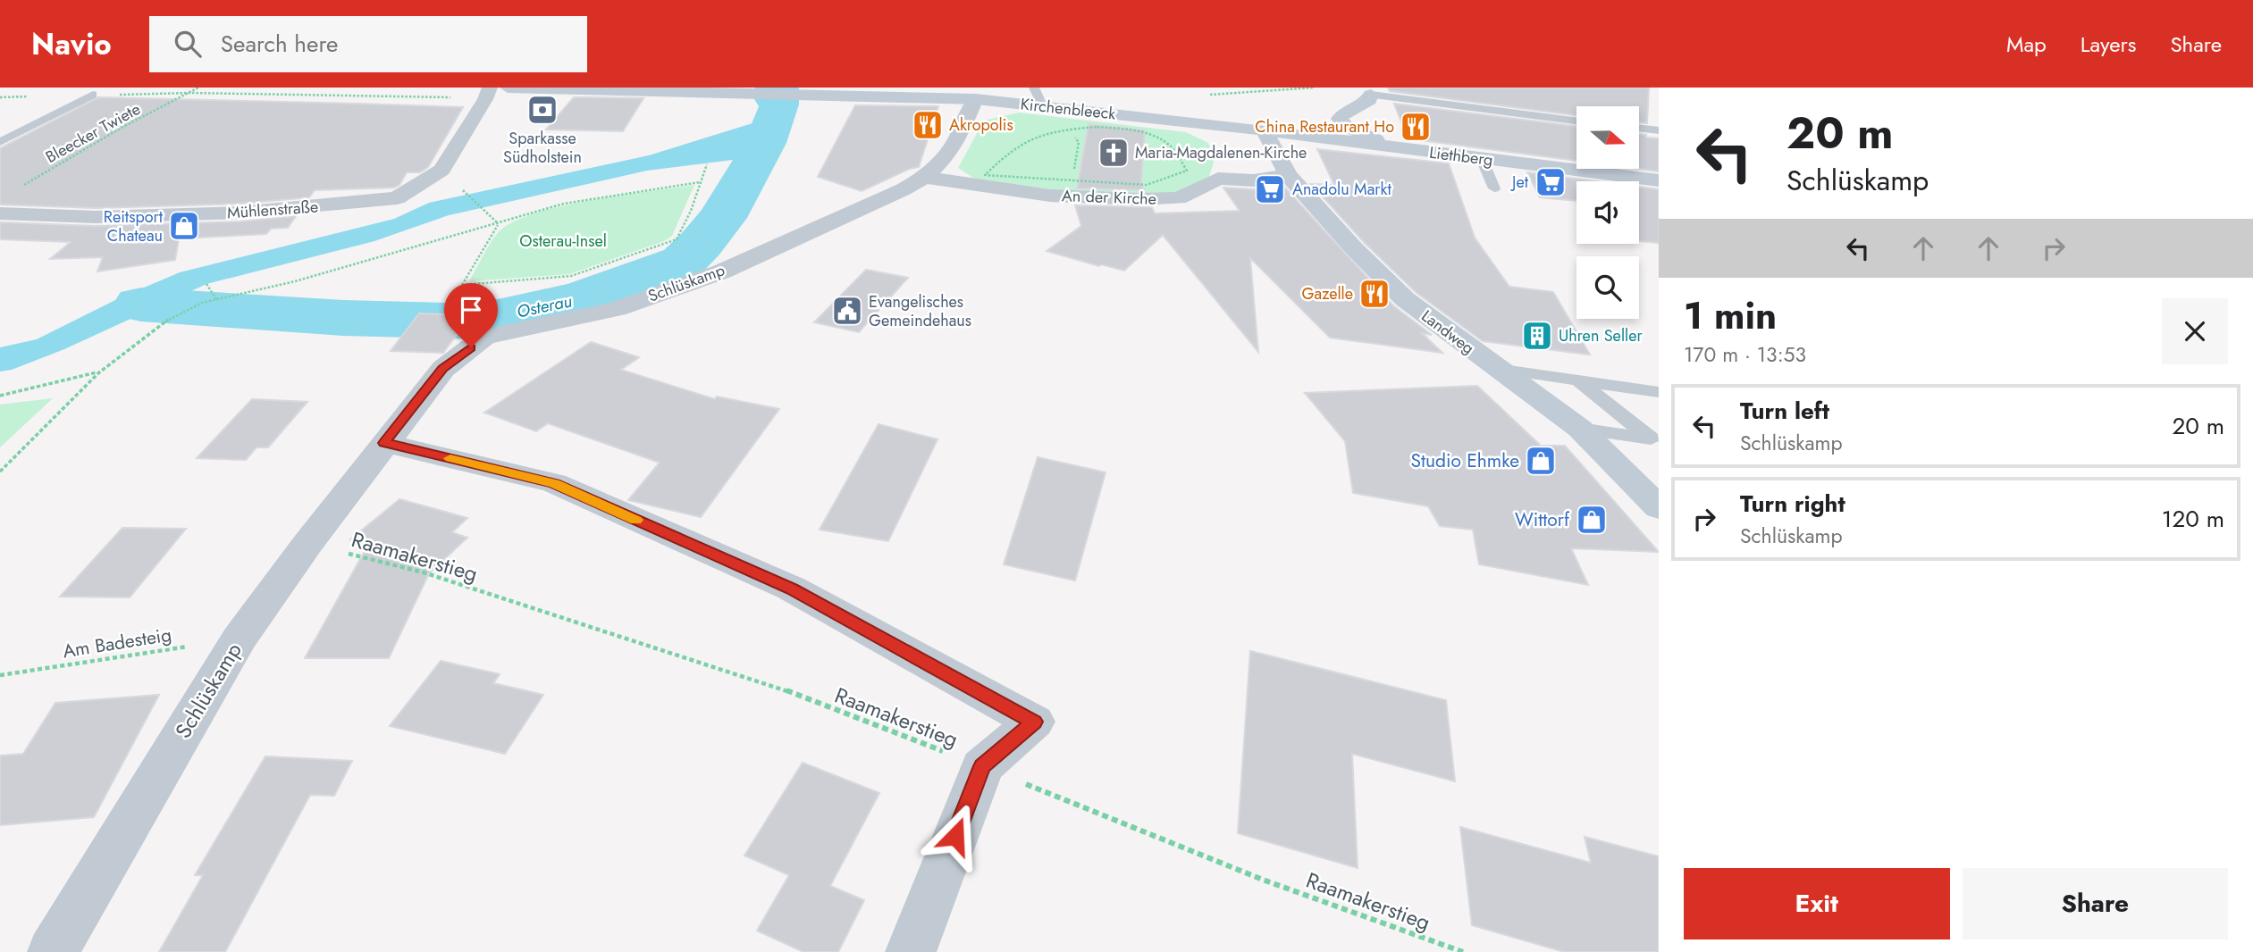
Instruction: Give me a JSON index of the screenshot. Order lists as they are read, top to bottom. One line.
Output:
{"streets":{"street":["Kirchenbleeck","Liethberg","An der Kirche","Mühlenstraße","Schlüskamp","Landweg"],"path":["Bleecker Twiete","Raamakerstieg","Am Badesteig"]},"crossings":[["Kirchenbleeck","Liethberg"],["Kirchenbleeck","Schlüskamp"],["Kirchenbleeck","Landweg"],["Liethberg","Landweg"],["An der Kirche","Schlüskamp"],["An der Kirche","Landweg"],["Schlüskamp","Raamakerstieg"],["Schlüskamp","Am Badesteig"]],"water":["Osterau"],"parks":["Osterau-Insel"],"places":{"bank":["Sparkasse Südholstein"],"restaurant":["Akropolis","China Restaurant Ho","Gazelle"],"church":["Maria-Magdalenen-Kirche"],"supermarket":["Jet","Anadolu Markt"],"shop":["Reitsport Chateau","Studio Ehmke","Wittorf"],"public building":["Evangelisches Gemeindehaus"],"building":["Uhren Seller"]},"north":"right","page":{"header":"Navio","search":"Search here","nav":["Map","Layers","Share"],"turn":["20 m","Schlüskamp"],"heading":["1 min","170 m · 13:53"],"list":[{"name":"Turn left","note":"Schlüskamp","value":"20 m"},{"name":"Turn right","note":"Schlüskamp","value":"120 m"}],"buttons":["Exit","Share"]}}
